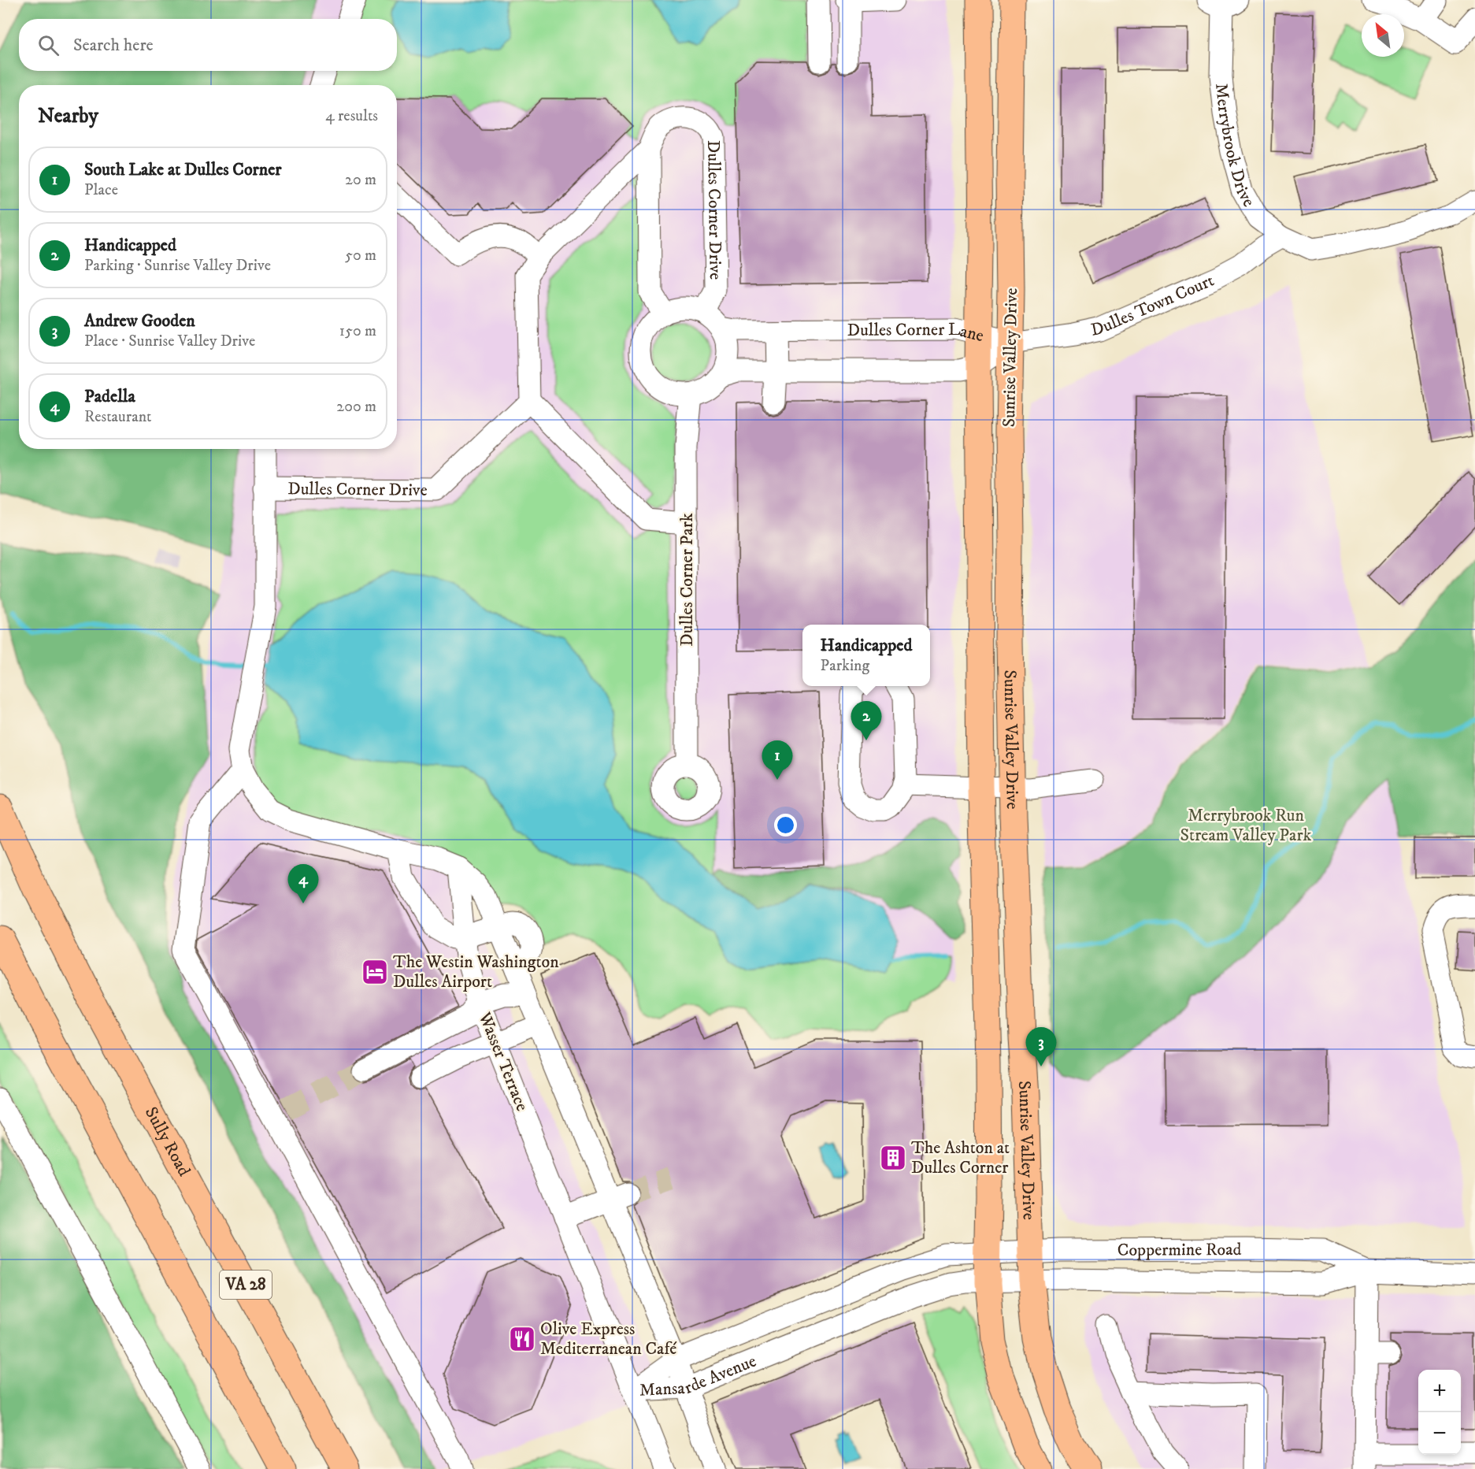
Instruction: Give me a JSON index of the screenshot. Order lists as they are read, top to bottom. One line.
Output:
{"streets":{"main road":["Sunrise Valley Drive","Sully Road","VA 28"],"street":["Merrybrook Drive","Dulles Corner Drive","Dulles Town Court","Dulles Corner Lane","Dulles Corner Park","Wasser Terrace","Coppermine Road","Mansarde Avenue"]},"crossings":[["Merrybrook Drive","Dulles Town Court"],["Dulles Corner Drive","Dulles Corner Lane"],["Dulles Corner Drive","Dulles Corner Park"],["Dulles Town Court","Dulles Corner Lane"],["Dulles Town Court","Sunrise Valley Drive"],["Dulles Corner Lane","Sunrise Valley Drive"],["Dulles Corner Lane","Dulles Corner Park"],["Sunrise Valley Drive","Coppermine Road"],["Sunrise Valley Drive","Mansarde Avenue"],["Wasser Terrace","Mansarde Avenue"],["Coppermine Road","Mansarde Avenue"]],"parks":["Merrybrook Run Stream Valley Park"],"places":{"hotel":["The Westin Washington Dulles Airport"],"building":["The Ashton at Dulles Corner"],"restaurant":["Olive Express Mediterranean Café"]},"north":"top left","page":{"search":"Search here","heading":["Nearby","4 results"],"list":[{"mark":"1","name":"South Lake at Dulles Corner","note":"Place","value":"20 m"},{"mark":"2","name":"Handicapped","note":"Parking · Sunrise Valley Drive","value":"50 m"},{"mark":"3","name":"Andrew Gooden","note":"Place · Sunrise Valley Drive","value":"150 m"},{"mark":"4","name":"Padella","note":"Restaurant","value":"200 m"}],"popup":["Handicapped","Parking"],"pins":["2","1","4","3"],"map_buttons":["+","−"]}}
